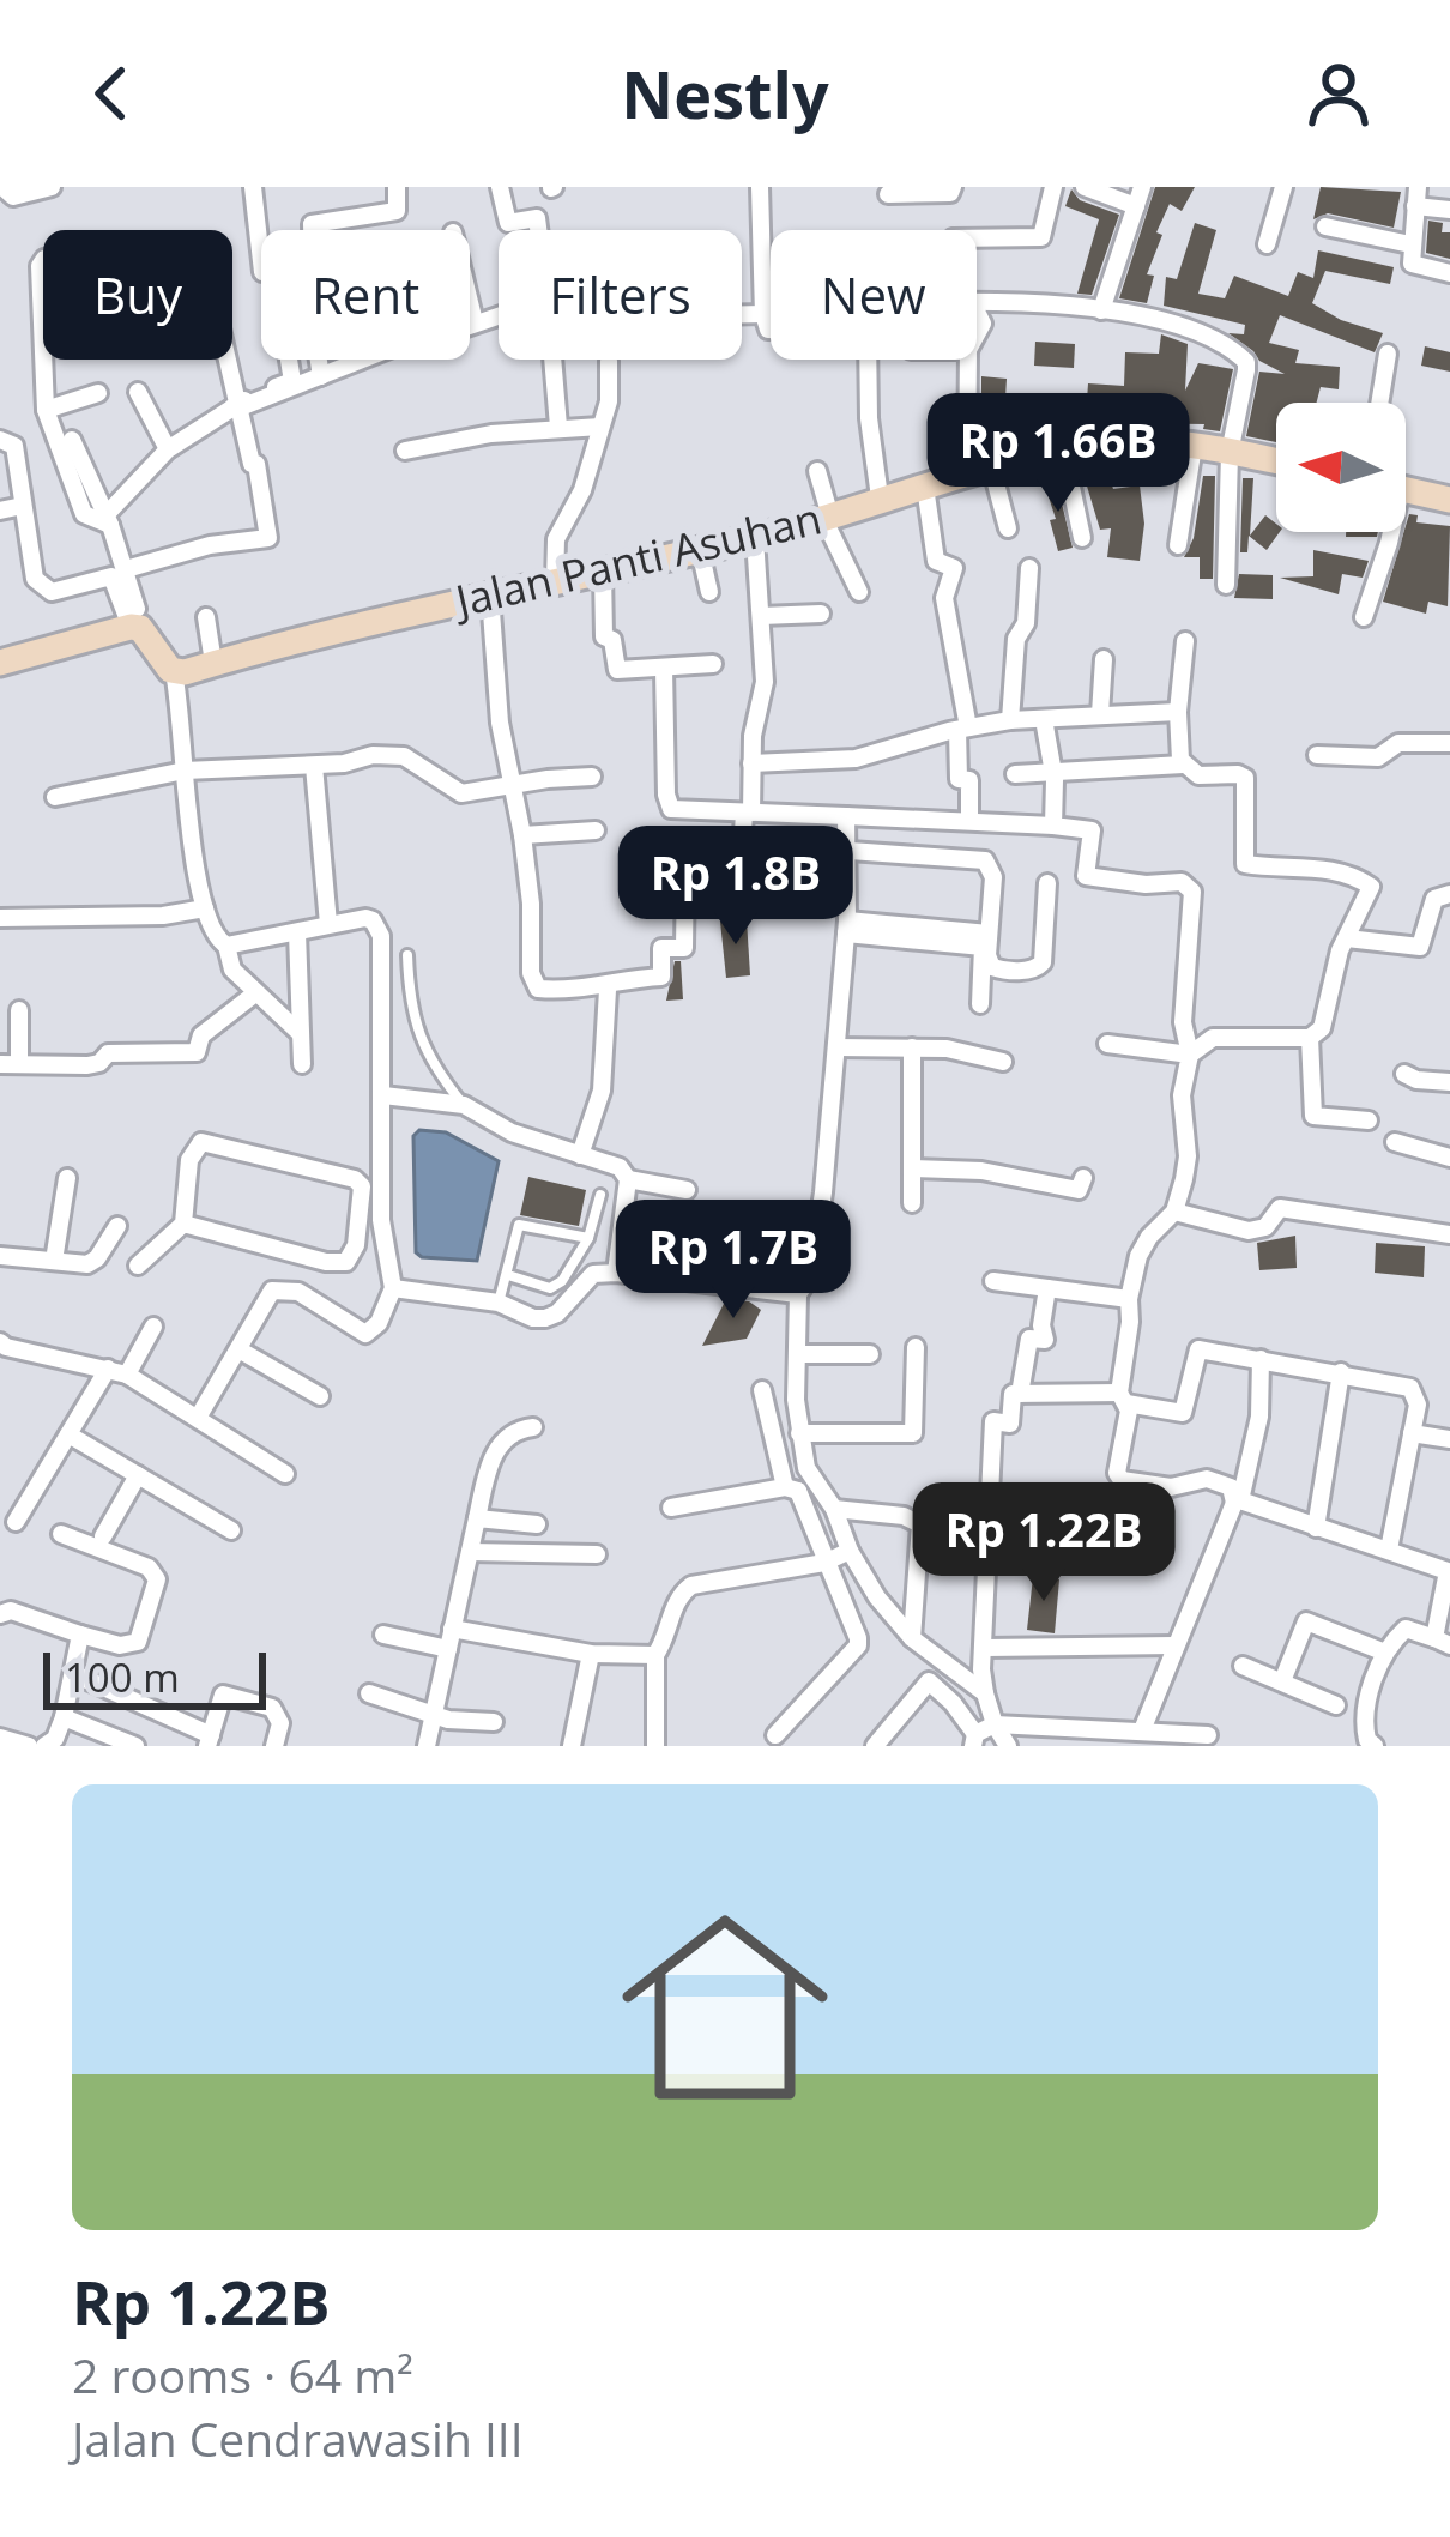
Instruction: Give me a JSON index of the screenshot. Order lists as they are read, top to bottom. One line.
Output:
{"streets":{"street":["Jalan Panti Asuhan"]},"scale_bar":"100 m","north":"left","page":{"header":"Nestly","chip":["Buy","Rent","Filters","New"],"price":["Rp 1.66B","Rp 1.8B","Rp 1.7B","Rp 1.22B"],"scale":"100 m","list":[{"name":"Rp 1.22B","note":"2 rooms · 64 m² · Jalan Cendrawasih III"}]}}
